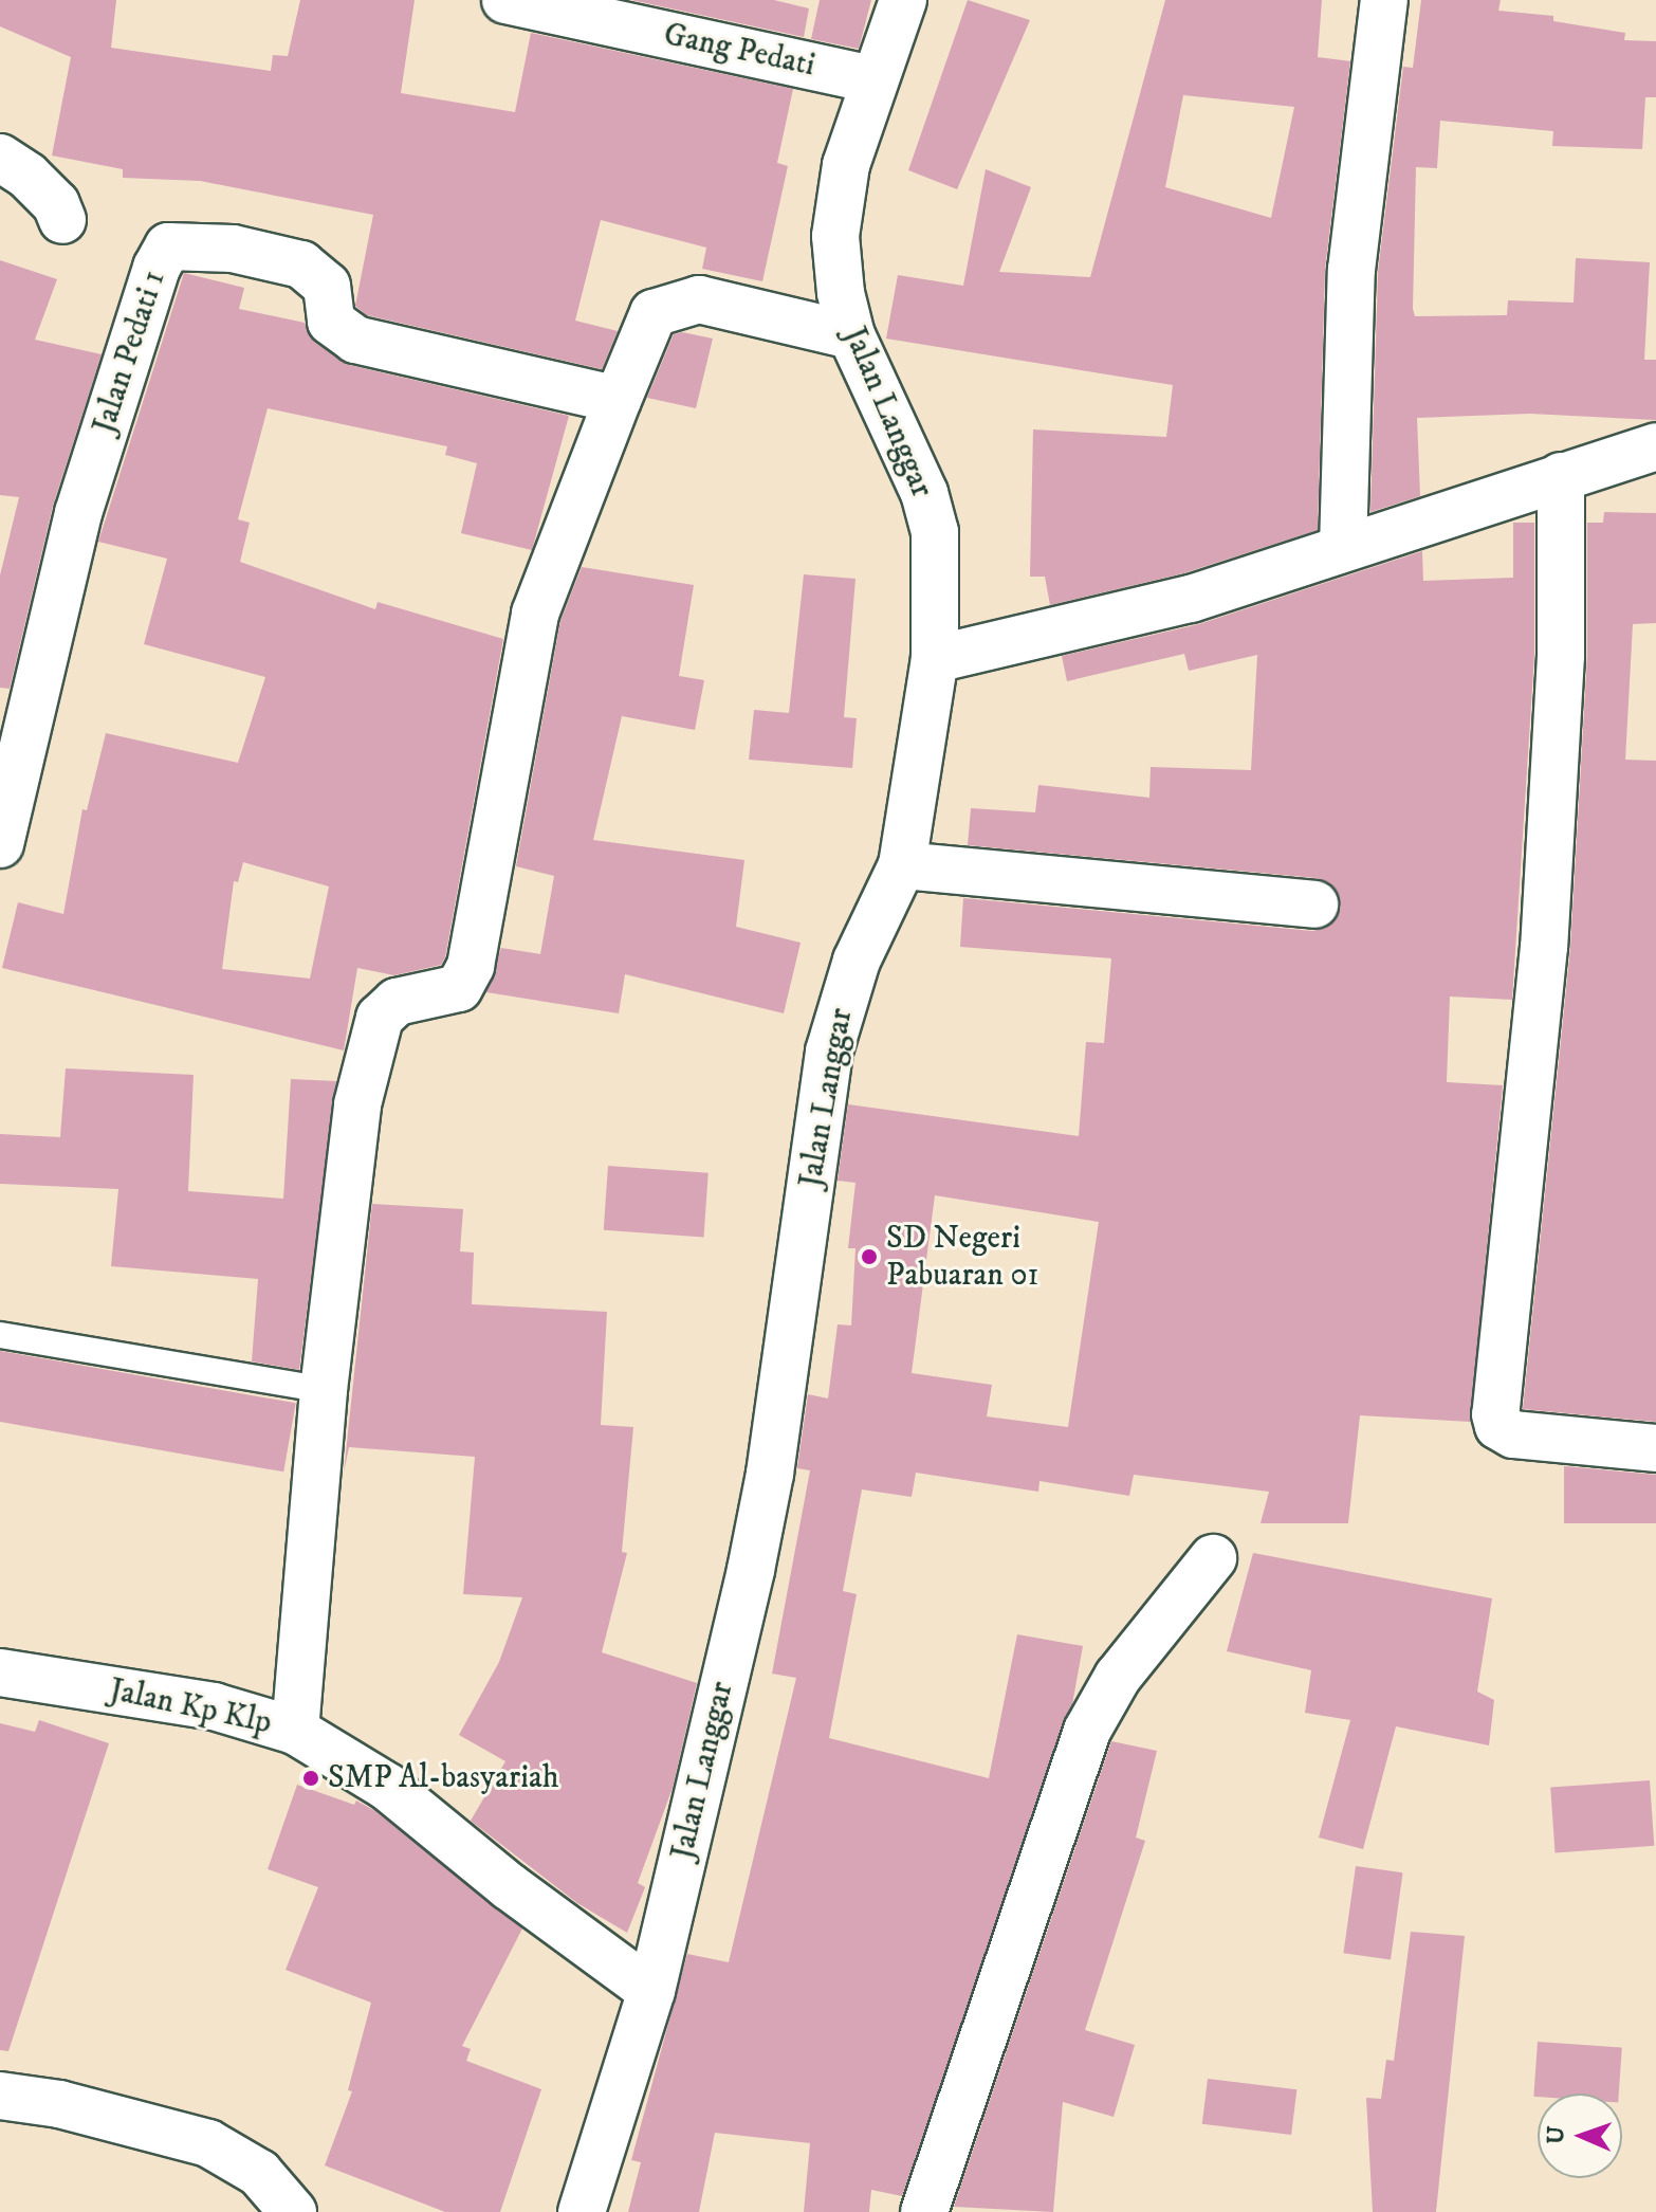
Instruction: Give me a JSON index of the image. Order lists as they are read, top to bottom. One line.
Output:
{"streets":{"street":["Gang Pedati","Jalan Pedati 1","Jalan Langgar","Jalan Kp Klp"]},"crossings":[["Gang Pedati","Jalan Langgar"],["Jalan Langgar","Jalan Kp Klp"]],"places":["SD Negeri Pabuaran 01","SMP Al-basyariah"],"north":"left"}
